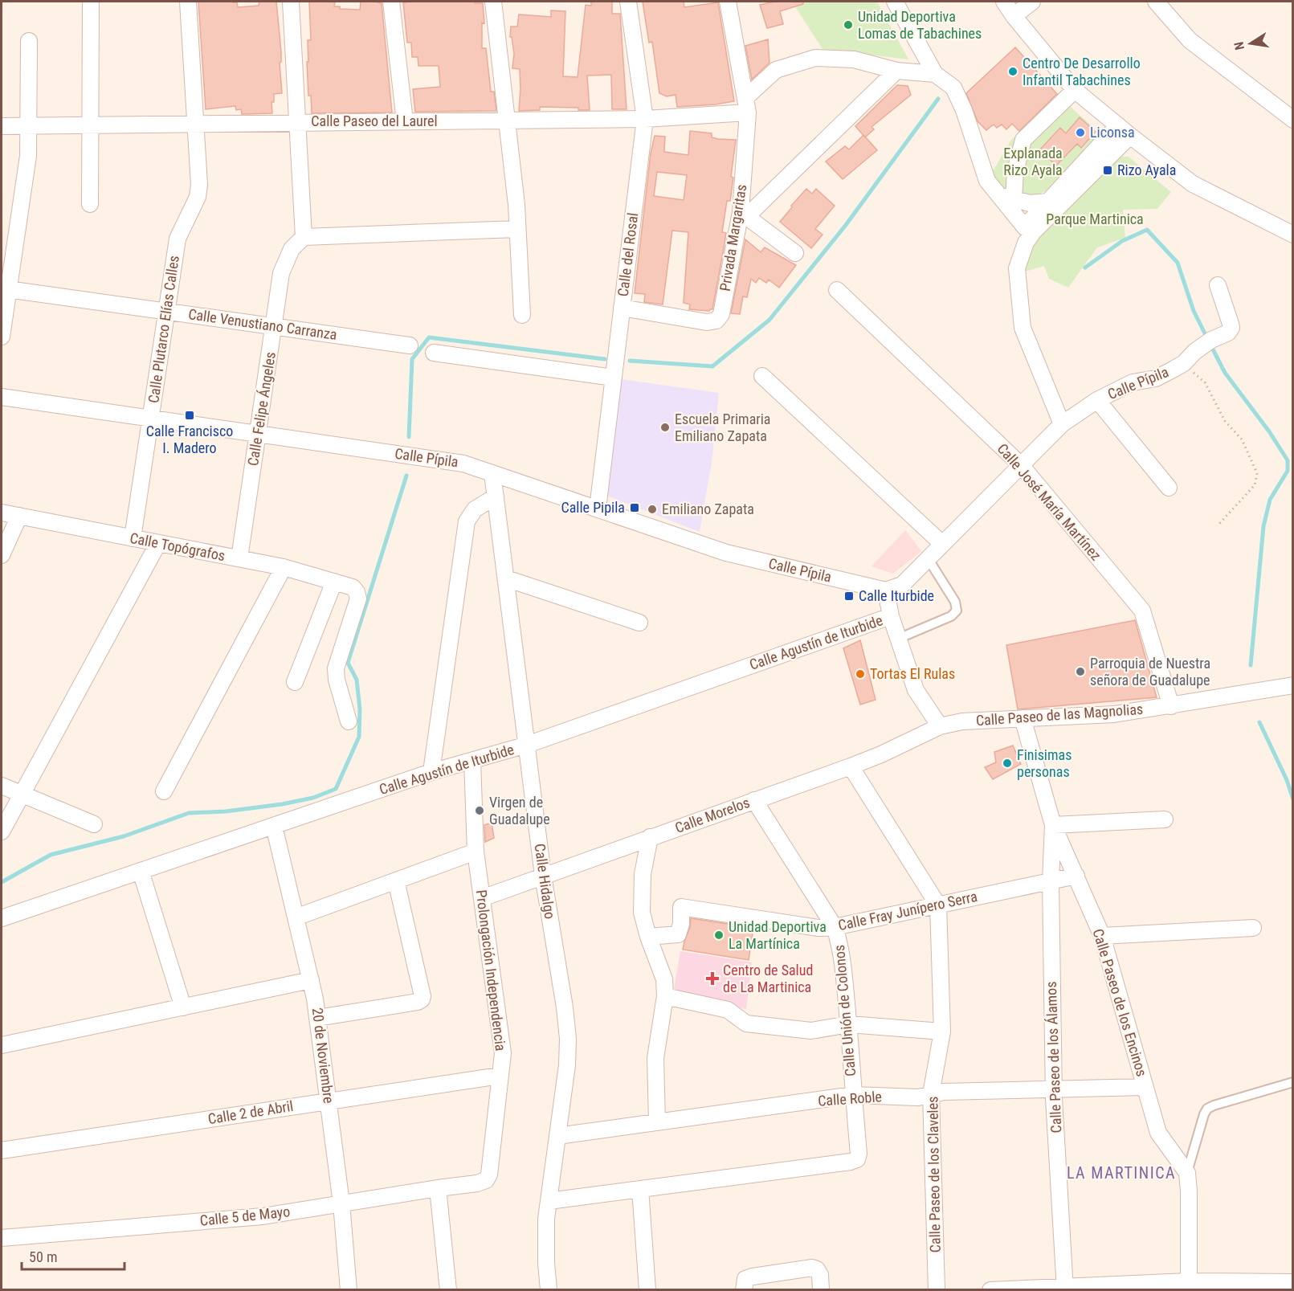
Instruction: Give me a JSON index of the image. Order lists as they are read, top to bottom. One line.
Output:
{"streets":{"street":["Calle Paseo del Laurel","Privada Margaritas","Calle del Rosal","Calle Venustiano Carranza","Calle Plutarco Elías Calles","Calle Pípila","Calle Felipe Ángeles","Calle José María Martínez","Calle Topógrafos","Calle Agustín de Iturbide","Calle Paseo de las Magnolias","Calle Morelos","Calle Hidalgo","Calle Fray Junípero Serra","Prolongación Independencia","Calle Paseo de los Encinos","Calle Unión de Colonos","20 de Noviembre","Calle Paseo de los Álamos","Calle Roble","Calle 2 de Abril","Calle Paseo de los Claveles","Calle 5 de Mayo"]},"crossings":[["Calle Paseo del Laurel","Privada Margaritas"],["Calle Paseo del Laurel","Calle del Rosal"],["Calle Paseo del Laurel","Calle Plutarco Elías Calles"],["Privada Margaritas","Calle del Rosal"],["Calle del Rosal","Calle Pípila"],["Calle Venustiano Carranza","Calle Plutarco Elías Calles"],["Calle Venustiano Carranza","Calle Felipe Ángeles"],["Calle Plutarco Elías Calles","Calle Pípila"],["Calle Plutarco Elías Calles","Calle Topógrafos"],["Calle Pípila","Calle Felipe Ángeles"],["Calle Pípila","Calle José María Martínez"],["Calle Pípila","Calle Hidalgo"],["Calle Felipe Ángeles","Calle Topógrafos"],["Calle José María Martínez","Calle Paseo de las Magnolias"],["Calle Agustín de Iturbide","Calle Hidalgo"],["Calle Agustín de Iturbide","Prolongación Independencia"],["Calle Agustín de Iturbide","20 de Noviembre"],["Calle Paseo de las Magnolias","Calle Morelos"],["Calle Paseo de las Magnolias","Calle Paseo de los Encinos"],["Calle Morelos","Calle Hidalgo"],["Calle Morelos","Prolongación Independencia"],["Calle Morelos","Calle Unión de Colonos"],["Calle Hidalgo","Calle Roble"],["Calle Fray Junípero Serra","Calle Paseo de los Encinos"],["Calle Fray Junípero Serra","Calle Unión de Colonos"],["Calle Fray Junípero Serra","Calle Paseo de los Álamos"],["Calle Fray Junípero Serra","Calle Paseo de los Claveles"],["Prolongación Independencia","Calle 2 de Abril"],["Prolongación Independencia","Calle 5 de Mayo"],["Calle Paseo de los Encinos","Calle Paseo de los Álamos"],["Calle Paseo de los Encinos","Calle Roble"],["Calle Unión de Colonos","Calle Roble"],["20 de Noviembre","Calle 2 de Abril"],["20 de Noviembre","Calle 5 de Mayo"],["Calle Paseo de los Álamos","Calle Roble"],["Calle Roble","Calle Paseo de los Claveles"]],"districts":["LA MARTINICA"],"parks":["Explanada Rizo Ayala","Parque Martinica"],"places":{"other":["Unidad Deportiva Lomas de Tabachines","Centro De Desarrollo Infantil Tabachines","Liconsa","Escuela Primaria Emiliano Zapata","Emiliano Zapata","Parroquia de Nuestra señora de Guadalupe","Tortas El Rulas","Finisimas personas","Virgen de Guadalupe","Unidad Deportiva La Martínica"],"transit":["Rizo Ayala","Calle Francisco I. Madero","Calle Pipila","Calle Iturbide"],"health":["Centro de Salud de La Martinica"]},"scale_bar":"50 m","north":"left"}
